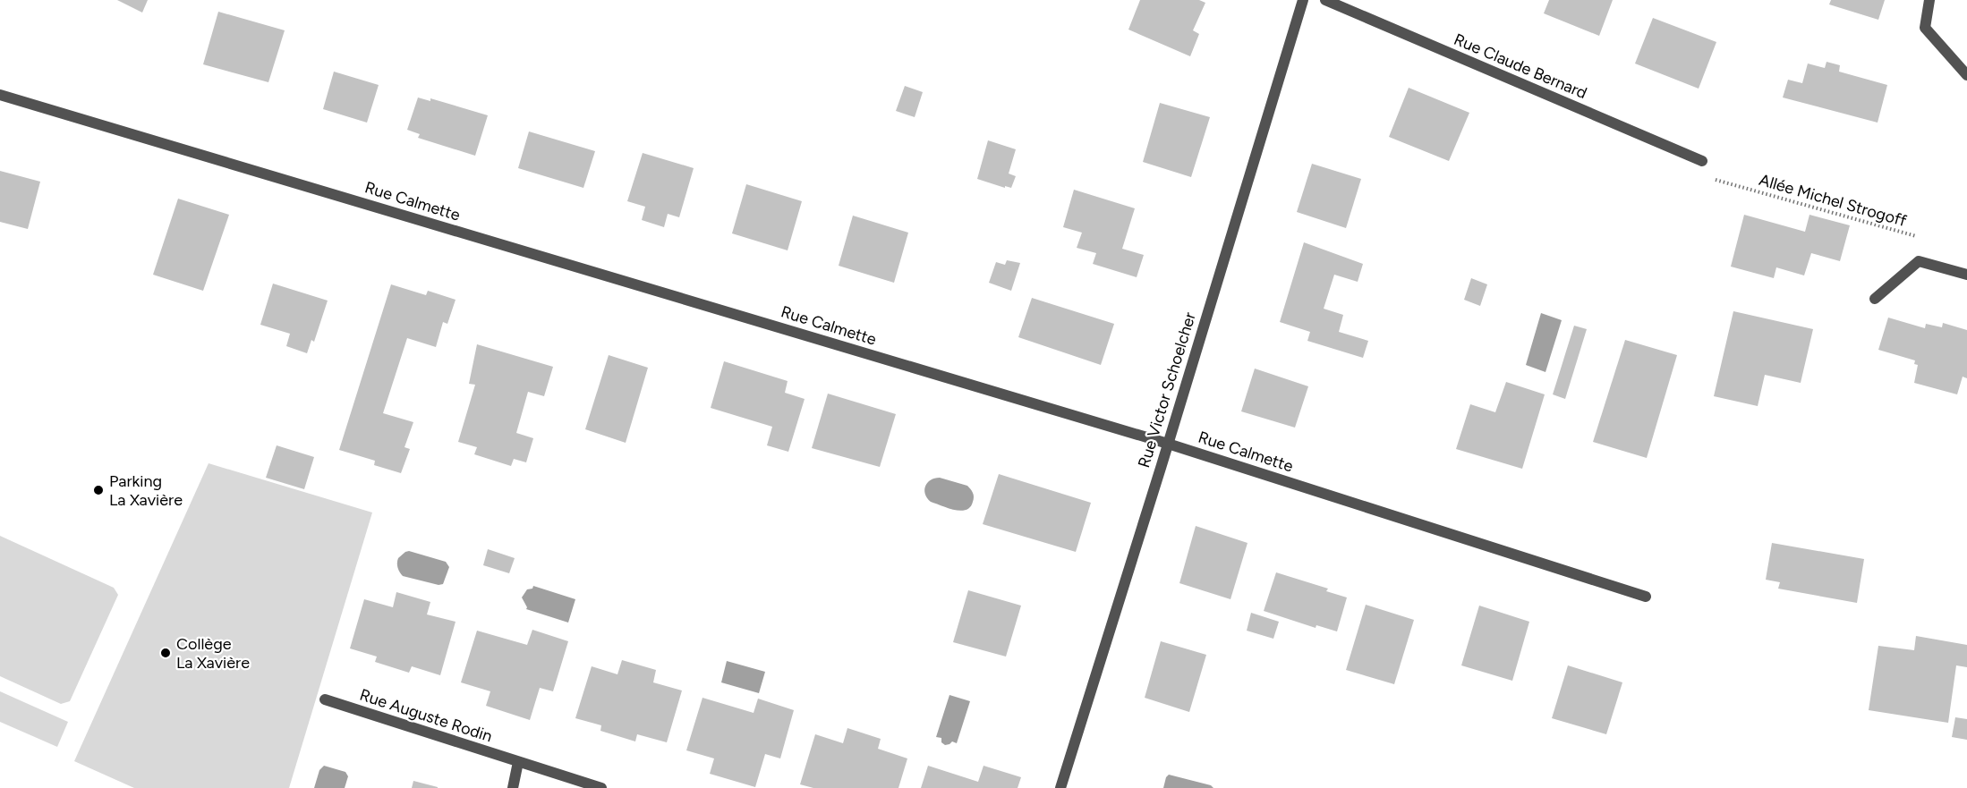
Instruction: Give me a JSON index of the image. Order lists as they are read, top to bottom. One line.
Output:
{"streets":{"street":["Rue Claude Bernard","Rue Calmette","Rue Victor Schoelcher","Rue Auguste Rodin"],"path":["Allée Michel Strogoff"]},"crossings":[["Rue Claude Bernard","Allée Michel Strogoff"],["Rue Calmette","Rue Victor Schoelcher"]],"places":["Parking La Xavière","Collège La Xavière"]}
